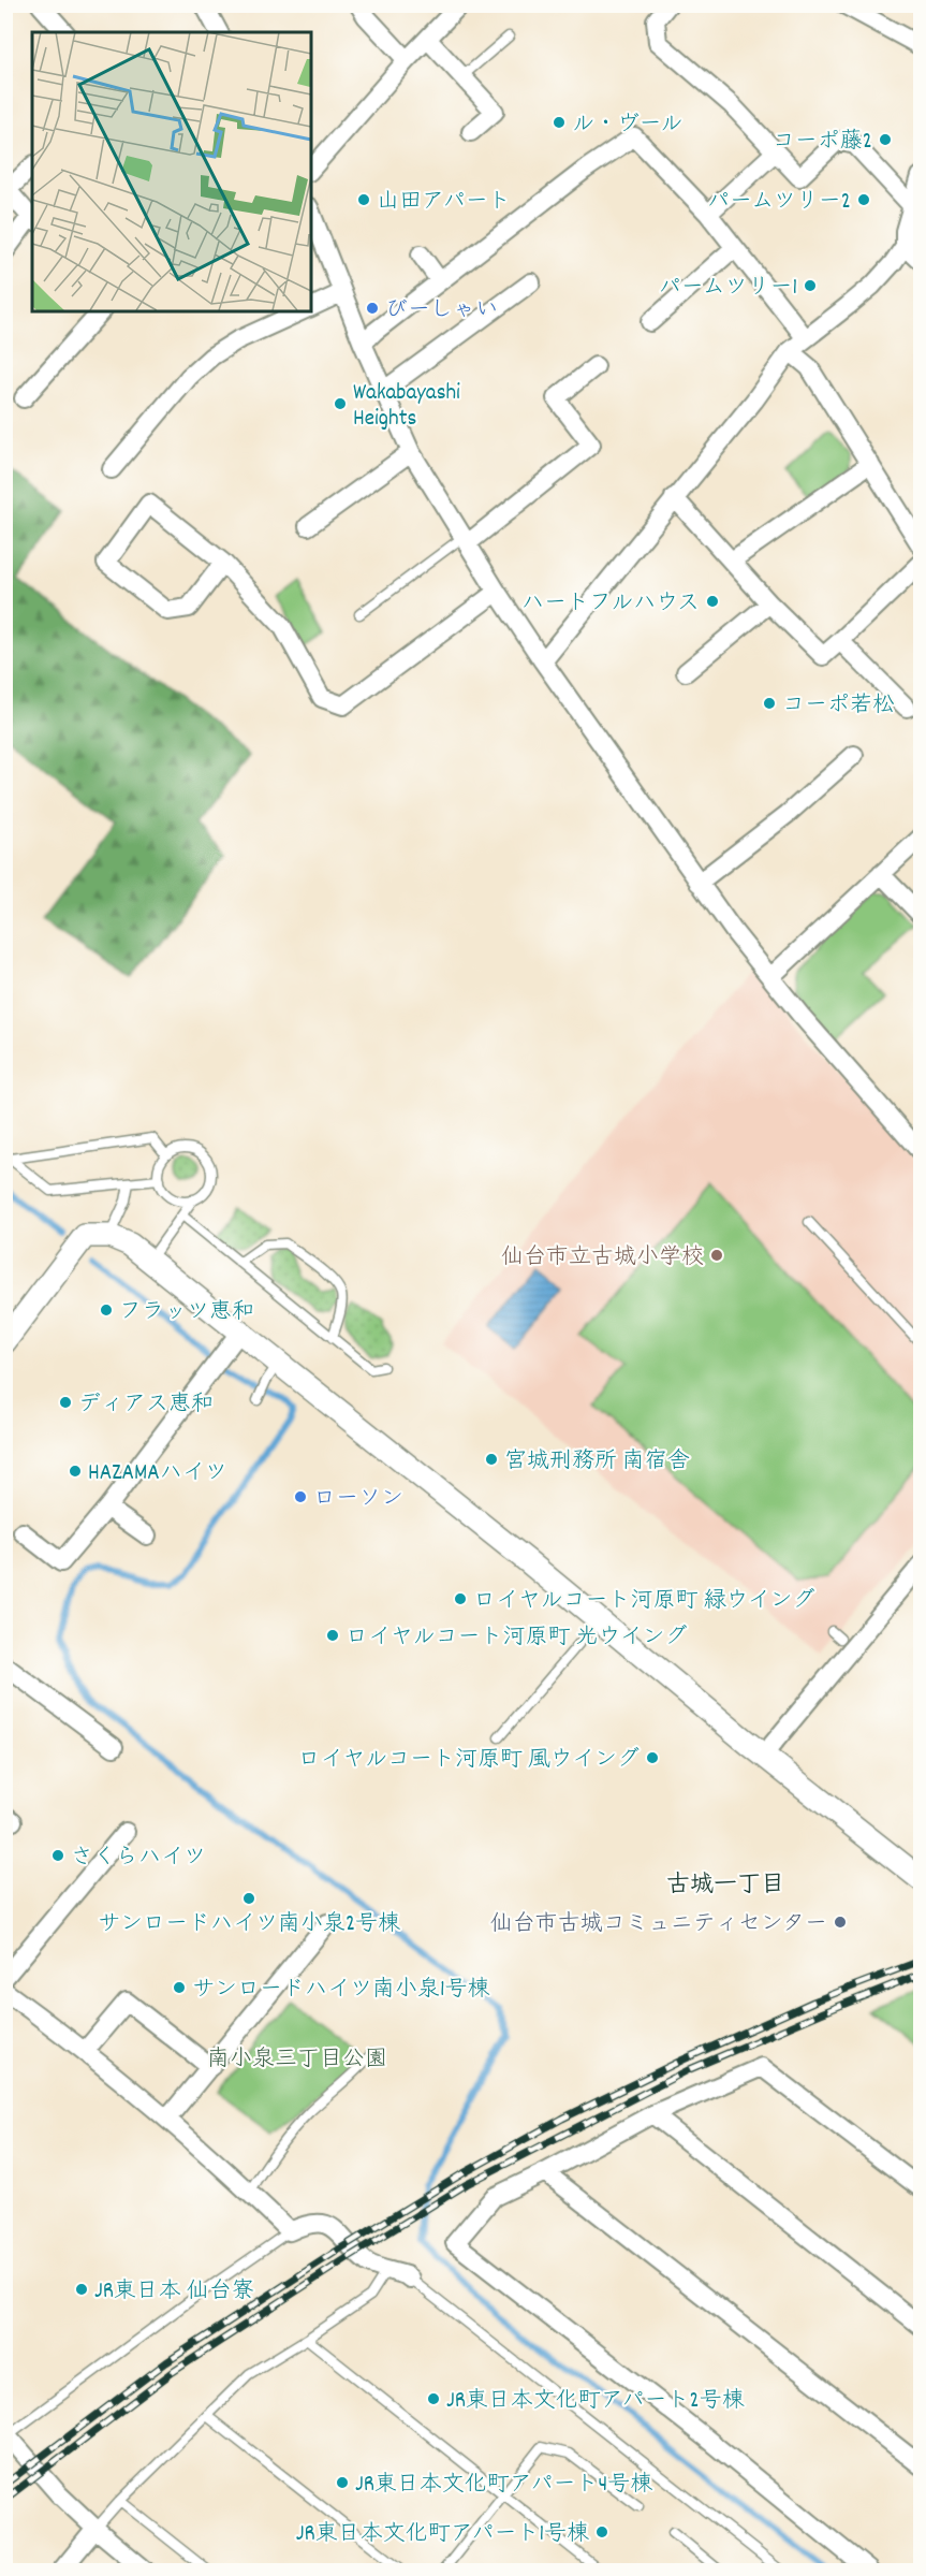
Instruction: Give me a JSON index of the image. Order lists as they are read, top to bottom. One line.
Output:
{"districts":["古城一丁目"],"parks":["南小泉三丁目公園"],"places":["ル・ヴール","コーポ藤2","山田アパート","パームツリー2","パームツリー1","びーしゃい","Wakabayashi Heights","ハートフルハウス","コーポ若松","仙台市立古城小学校","フラッツ恵和","ディアス恵和","宮城刑務所 南宿舎","HAZAMAハイツ","ローソン","ロイヤルコート河原町 緑ウイング","ロイヤルコート河原町 光ウイング","ロイヤルコート河原町 風ウイング","さくらハイツ","サンロードハイツ南小泉2号棟","仙台市古城コミュニティセンター","サンロードハイツ南小泉1号棟","JR東日本 仙台寮","JR東日本文化町アパート2号棟","JR東日本文化町アパート4号棟","JR東日本文化町アパート1号棟"]}
